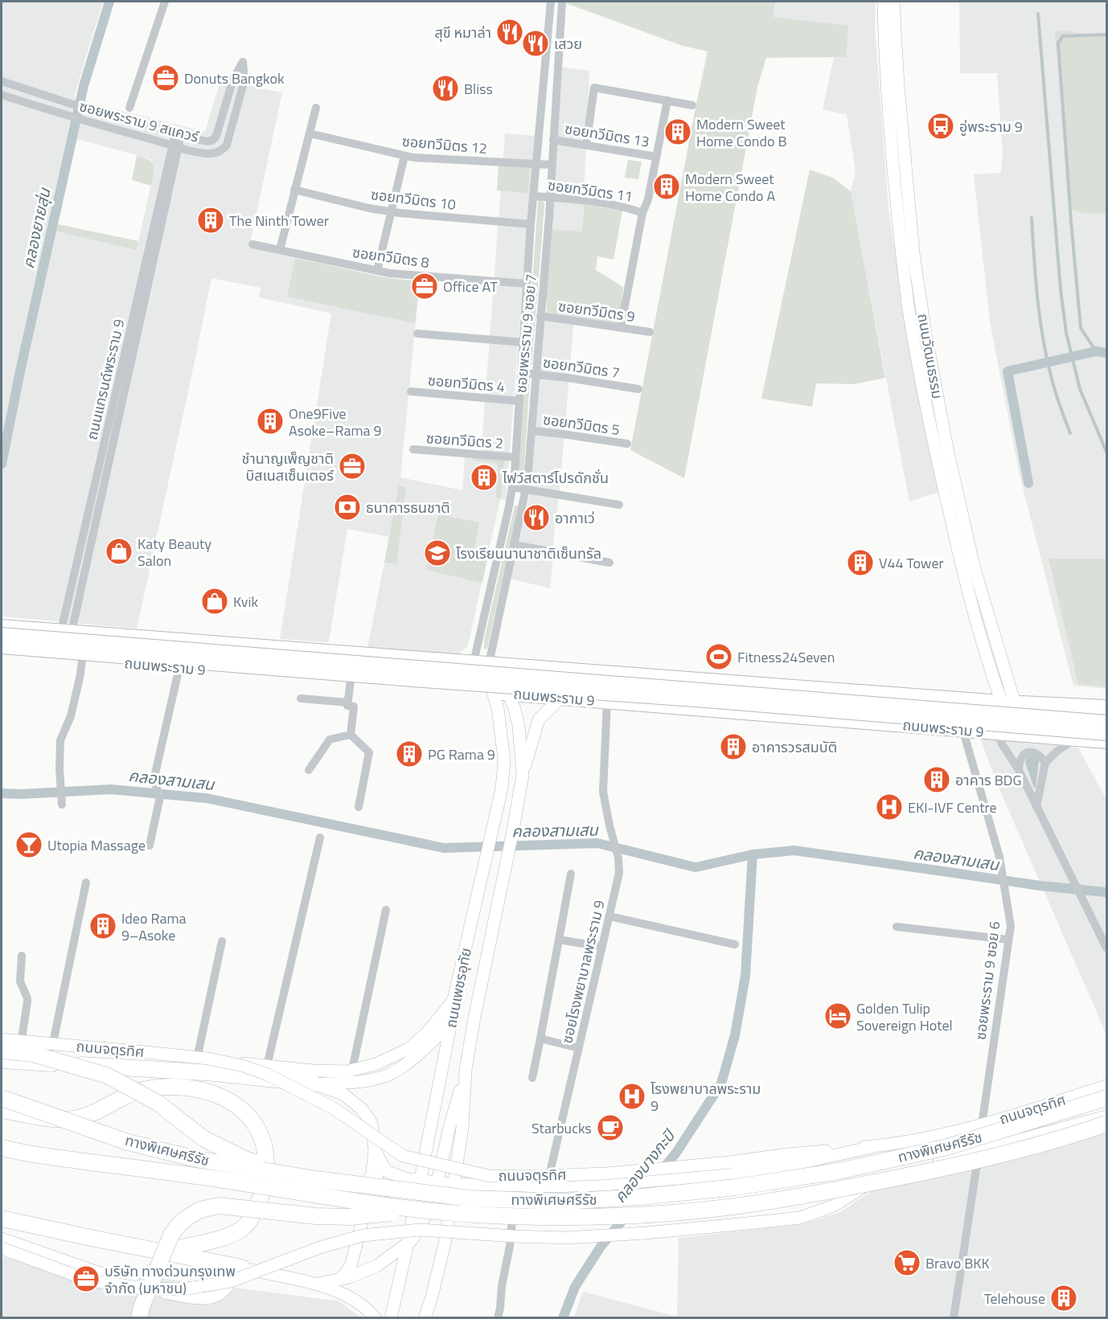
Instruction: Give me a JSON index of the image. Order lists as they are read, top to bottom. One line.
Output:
{"streets":{"highway":["ทางพิเศษศรีรัช"],"main road":["ถนนวัฒนธรรม","ถนนพระราม 9","ถนนเพชรอุทัย","ถนนจตุรทิศ"],"street":["ซอยพระราม 9 สแควร์","ซอยทวีมิตร 13","ซอยทวีมิตร 12","ซอยทวีมิตร 11","ซอยทวีมิตร 10","ซอยทวีมิตร 8","ซอยทวีมิตร 9","ซอยพระราม 9 ซอย 7","ซอยทวีมิตร 7","ถนนแกรนด์พระราม 9","ซอยทวีมิตร 4","ซอยทวีมิตร 5","ซอยทวีมิตร 2","ซอยโรงพยาบาลพระราม 9","ซอยพระราม 9 ซอย 6"]},"crossings":[["ซอยพระราม 9 สแควร์","ถนนแกรนด์พระราม 9"],["ซอยทวีมิตร 13","ซอยพระราม 9 ซอย 7"],["ซอยทวีมิตร 12","ซอยพระราม 9 ซอย 7"],["ซอยทวีมิตร 11","ซอยพระราม 9 ซอย 7"],["ซอยทวีมิตร 10","ซอยพระราม 9 ซอย 7"],["ซอยทวีมิตร 8","ซอยพระราม 9 ซอย 7"],["ซอยทวีมิตร 9","ซอยพระราม 9 ซอย 7"],["ซอยพระราม 9 ซอย 7","ซอยทวีมิตร 7"],["ซอยพระราม 9 ซอย 7","ซอยทวีมิตร 4"],["ซอยพระราม 9 ซอย 7","ซอยทวีมิตร 5"],["ซอยพระราม 9 ซอย 7","ซอยทวีมิตร 2"],["ซอยพระราม 9 ซอย 7","ถนนพระราม 9"],["ซอยพระราม 9 ซอย 7","ถนนเพชรอุทัย"],["ถนนวัฒนธรรม","ถนนพระราม 9"],["ถนนแกรนด์พระราม 9","ถนนพระราม 9"],["ถนนพระราม 9","ซอยโรงพยาบาลพระราม 9"],["ถนนพระราม 9","ซอยพระราม 9 ซอย 6"],["ถนนพระราม 9","ถนนเพชรอุทัย"],["ซอยโรงพยาบาลพระราม 9","ถนนจตุรทิศ"],["ซอยพระราม 9 ซอย 6","ถนนจตุรทิศ"],["ถนนเพชรอุทัย","ถนนจตุรทิศ"],["ถนนเพชรอุทัย","ทางพิเศษศรีรัช"],["ถนนจตุรทิศ","ทางพิเศษศรีรัช"]],"water":["คลองยายสุ่น","คลองสามเสน","คลองบางกะปิ"],"places":{"restaurant":["สุขี หมาล่า","เสวย","Bliss","อากาเว่"],"office":["Donuts Bangkok","Office AT","ชำนาญเพ็ญชาติ บิสเนสเซ็นเตอร์","บริษัท ทางด่วนกรุงเทพ จำกัด (มหาชน)"],"bus stop":["อู่พระราม 9"],"building":["Modern Sweet Home Condo B","Modern Sweet Home Condo A","The Ninth Tower","One9Five Asoke–Rama 9","ไฟว์สตาร์โปรดักชั่น","V44 Tower","อาคารวรสมบัติ","PG Rama 9","อาคาร BDG","Ideo Rama 9–Asoke","Telehouse"],"bank":["ธนาคารธนชาติ"],"shop":["Katy Beauty Salon","Kvik"],"school or university":["โรงเรียนนานาชาติเซ็นทรัล"],"sports":["Fitness24Seven"],"hospital":["EKI-IVF Centre","โรงพยาบาลพระราม 9"],"bar":["Utopia Massage"],"hotel":["Golden Tulip Sovereign Hotel"],"cafe":["Starbucks"],"supermarket":["Bravo BKK"]}}
